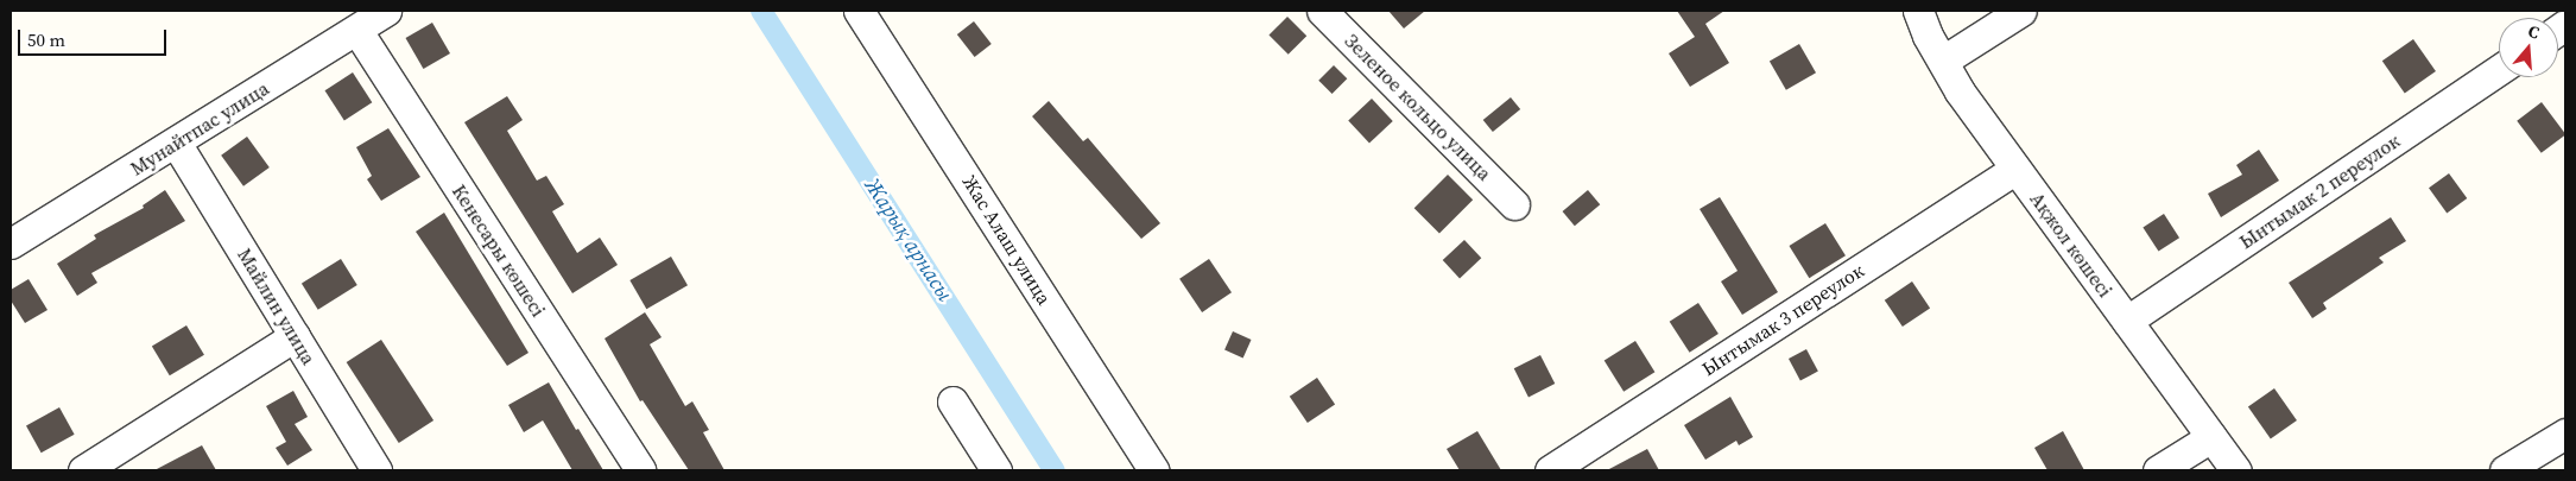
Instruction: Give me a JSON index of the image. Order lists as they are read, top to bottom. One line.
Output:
{"streets":{"street":["Зеленое кольцо улица","Мунайтпас улица","Ынтымак 2 переулок","Жас Алаш улица","Ақжол көшесі","Кенесары көшесі","Майлин улица","Ынтымак 3 переулок"]},"crossings":[["Мунайтпас улица","Кенесары көшесі"],["Мунайтпас улица","Майлин улица"],["Ынтымак 2 переулок","Ақжол көшесі"],["Ақжол көшесі","Ынтымак 3 переулок"]],"water":["Жарық арнасы"],"scale_bar":"50 m","north":"top"}
